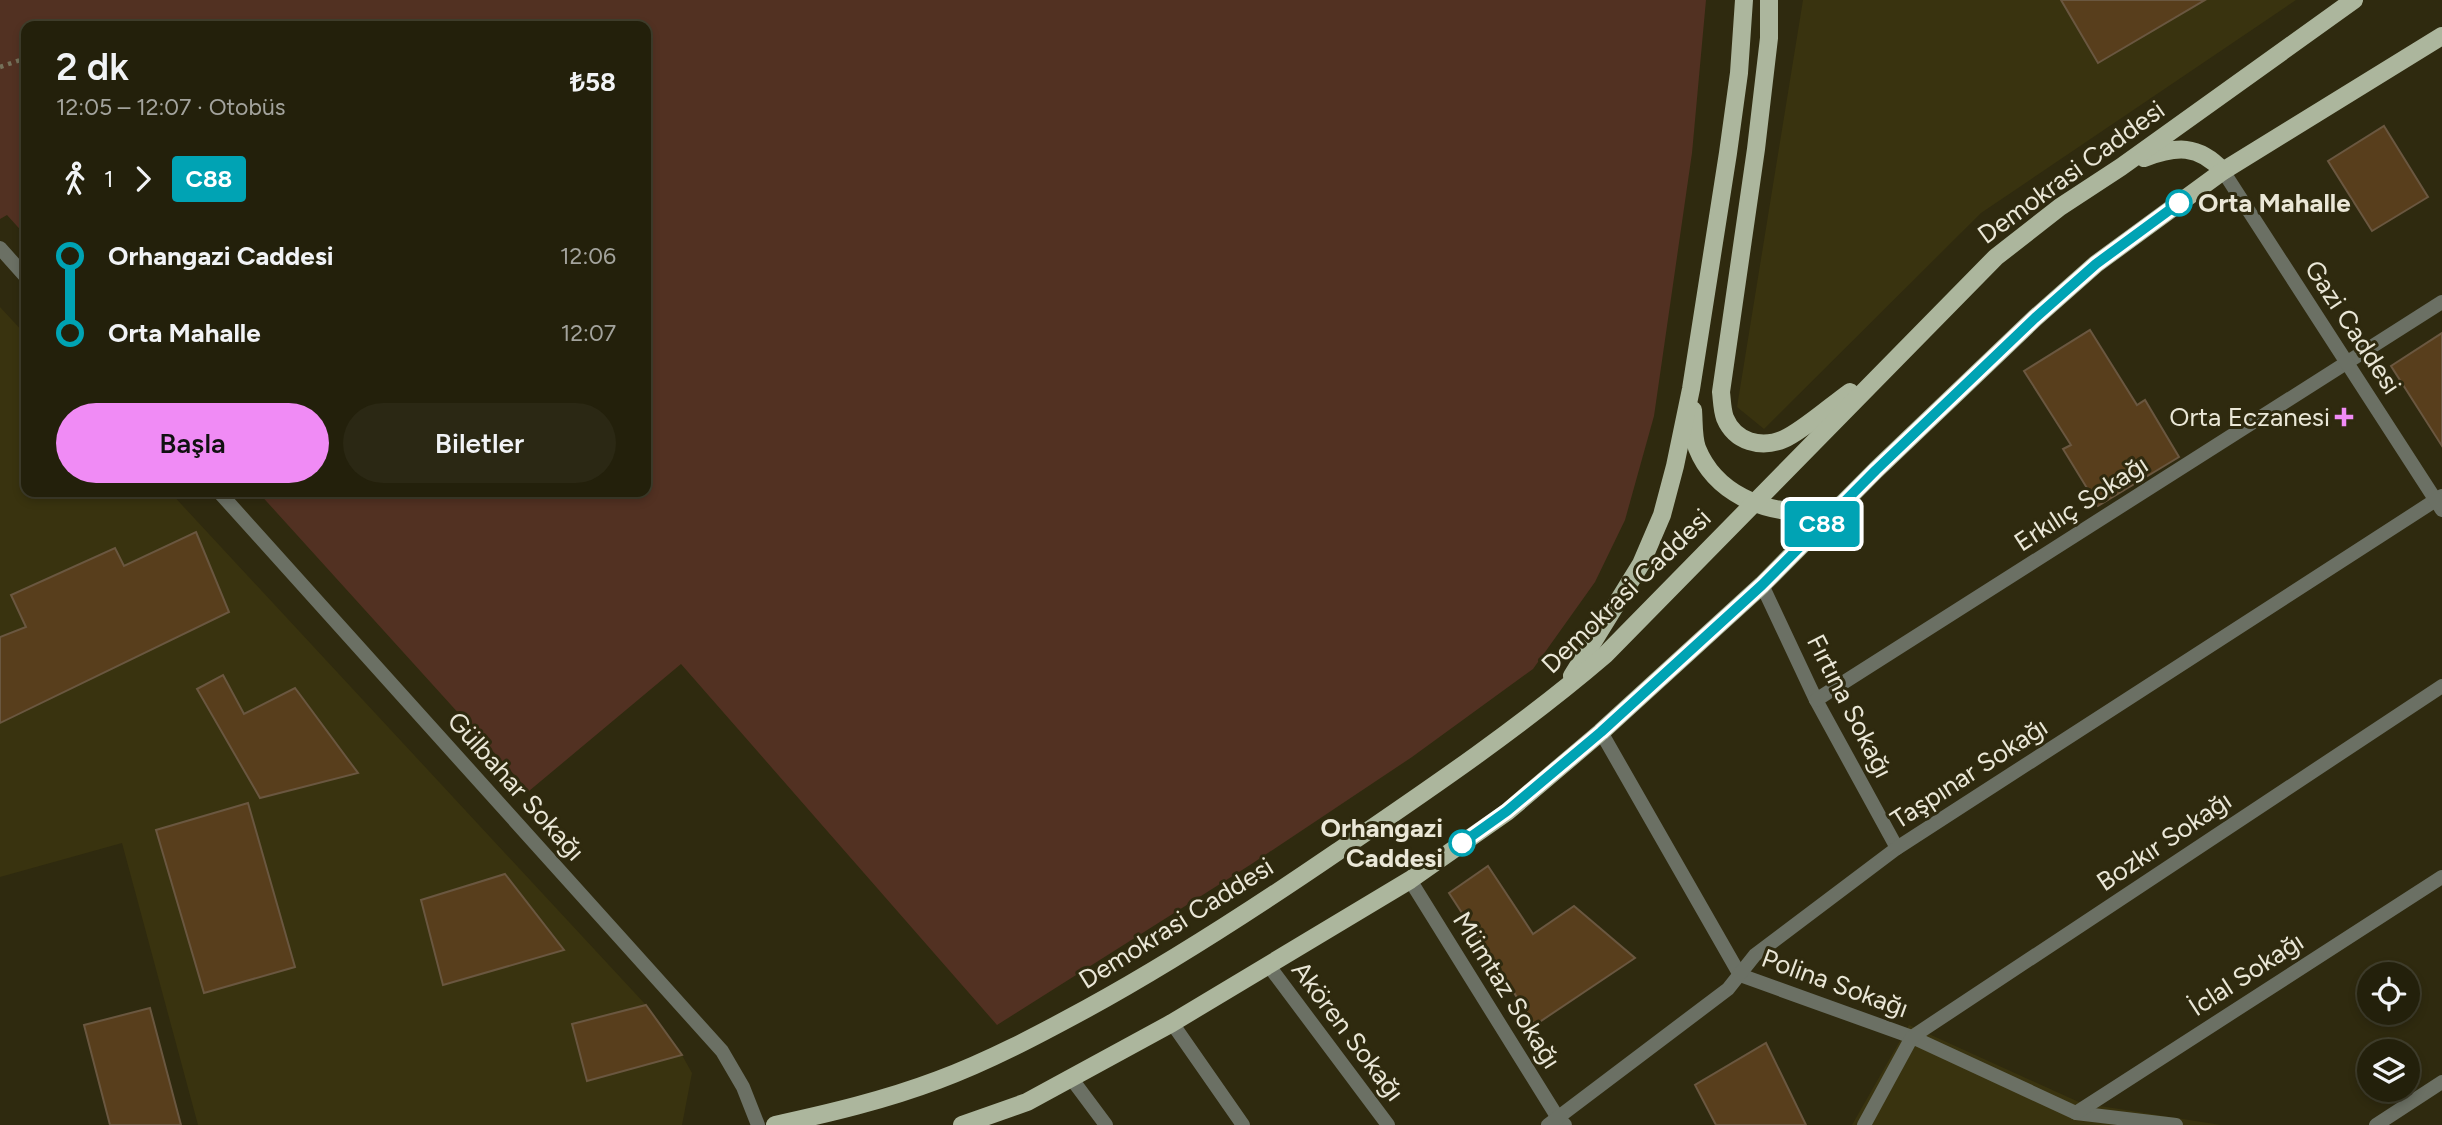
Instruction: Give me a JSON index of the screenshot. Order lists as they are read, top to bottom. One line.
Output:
{"streets":{"main road":["Demokrasi Caddesi"],"street":["Gazi Caddesi","Erkılıç Sokağı","Fırtına Sokağı","Taşpınar Sokağı","Gülbahar Sokağı","Bozkır Sokağı","İclal Sokağı","Polina Sokağı","Mümtaz Sokağı","Akören Sokağı"]},"crossings":[["Gazi Caddesi","Erkılıç Sokağı"],["Gazi Caddesi","Taşpınar Sokağı"],["Erkılıç Sokağı","Fırtına Sokağı"],["Fırtına Sokağı","Taşpınar Sokağı"],["Taşpınar Sokağı","Polina Sokağı"],["Taşpınar Sokağı","Mümtaz Sokağı"],["Bozkır Sokağı","Polina Sokağı"],["İclal Sokağı","Polina Sokağı"]],"places":{"other":["Orta Mahalle","Orhangazi Caddesi"],"health":["Orta Eczanesi"]},"lines":["bus line C88"],"page":{"on_map":"C88","heading":["2 dk","12:05 – 12:07 · Otobüs","₺58"],"legs":["1","C88"],"list":[{"name":"Orhangazi Caddesi","value":"12:06"},{"name":"Orta Mahalle","value":"12:07"}],"buttons":["Başla","Biletler"]}}
